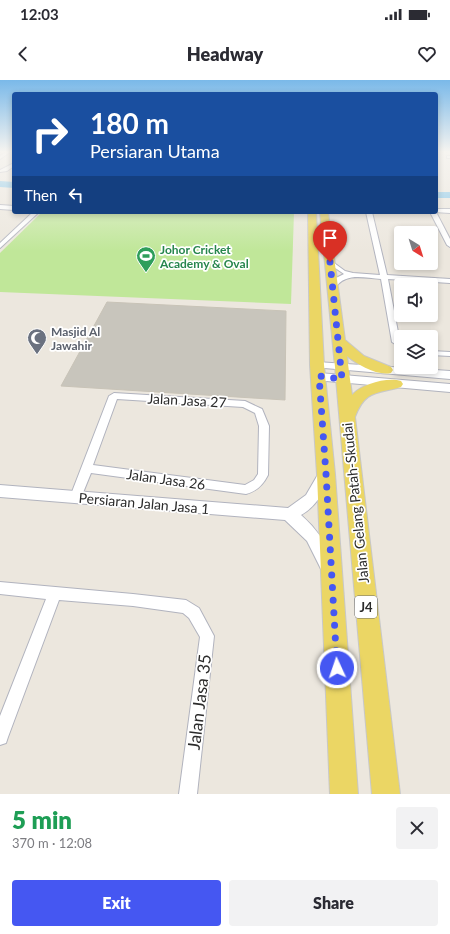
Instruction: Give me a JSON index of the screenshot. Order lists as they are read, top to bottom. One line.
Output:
{"streets":{"main road":["Jalan Gelang Patah-Skudai","J4"],"street":["Jalan Jasa 27","Jalan Jasa 26","Persiaran Jalan Jasa 1","Jalan Jasa 35"]},"crossings":[["Jalan Jasa 27","Jalan Jasa 26"]],"places":{"sports":["Johor Cricket Academy & Oval"],"mosque":["Masjid Al Jawahir"]},"north":"bottom right","page":{"status":"12:03","header":"Headway","turn":["180 m","Persiaran Utama"],"then":"Then","heading":["5 min","370 m · 12:08"],"buttons":["Exit","Share"]}}
